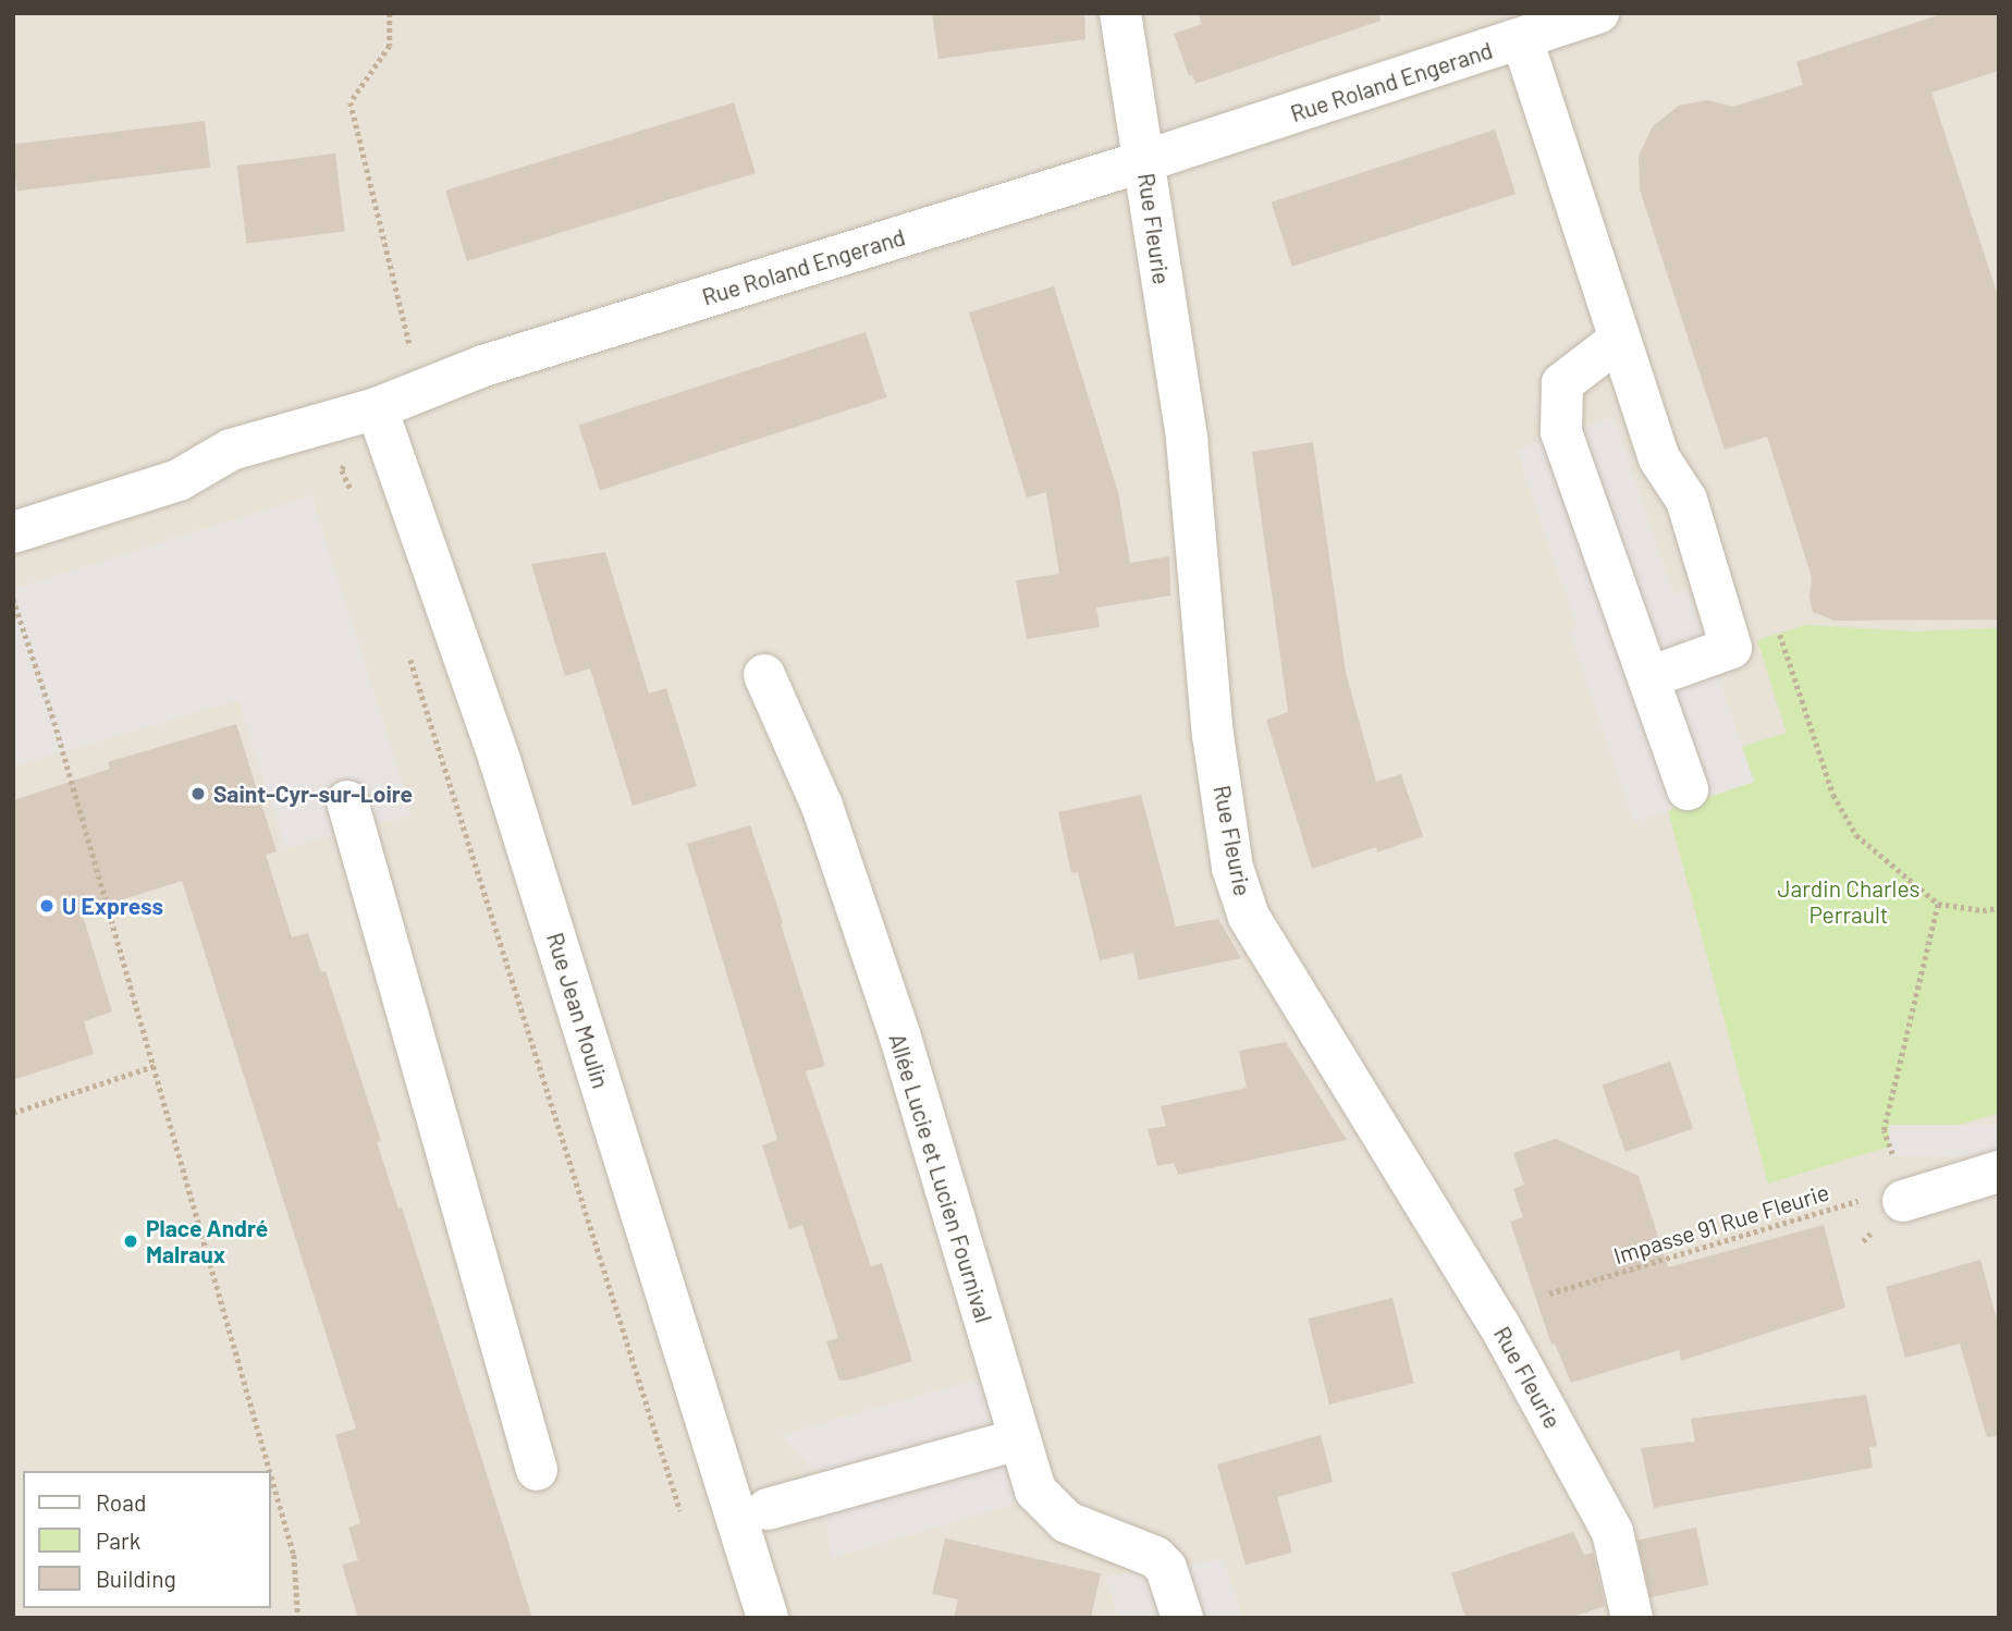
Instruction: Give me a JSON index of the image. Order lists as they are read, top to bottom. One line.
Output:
{"streets":{"street":["Rue Roland Engerand","Rue Fleurie","Rue Jean Moulin","Allée Lucie et Lucien Fournival"],"path":["Impasse 91 Rue Fleurie"]},"crossings":[["Rue Roland Engerand","Rue Fleurie"],["Rue Roland Engerand","Rue Jean Moulin"]],"parks":["Jardin Charles Perrault"],"places":["Saint-Cyr-sur-Loire","U Express","Place André Malraux"],"legend":["Road","Park","Building"]}
